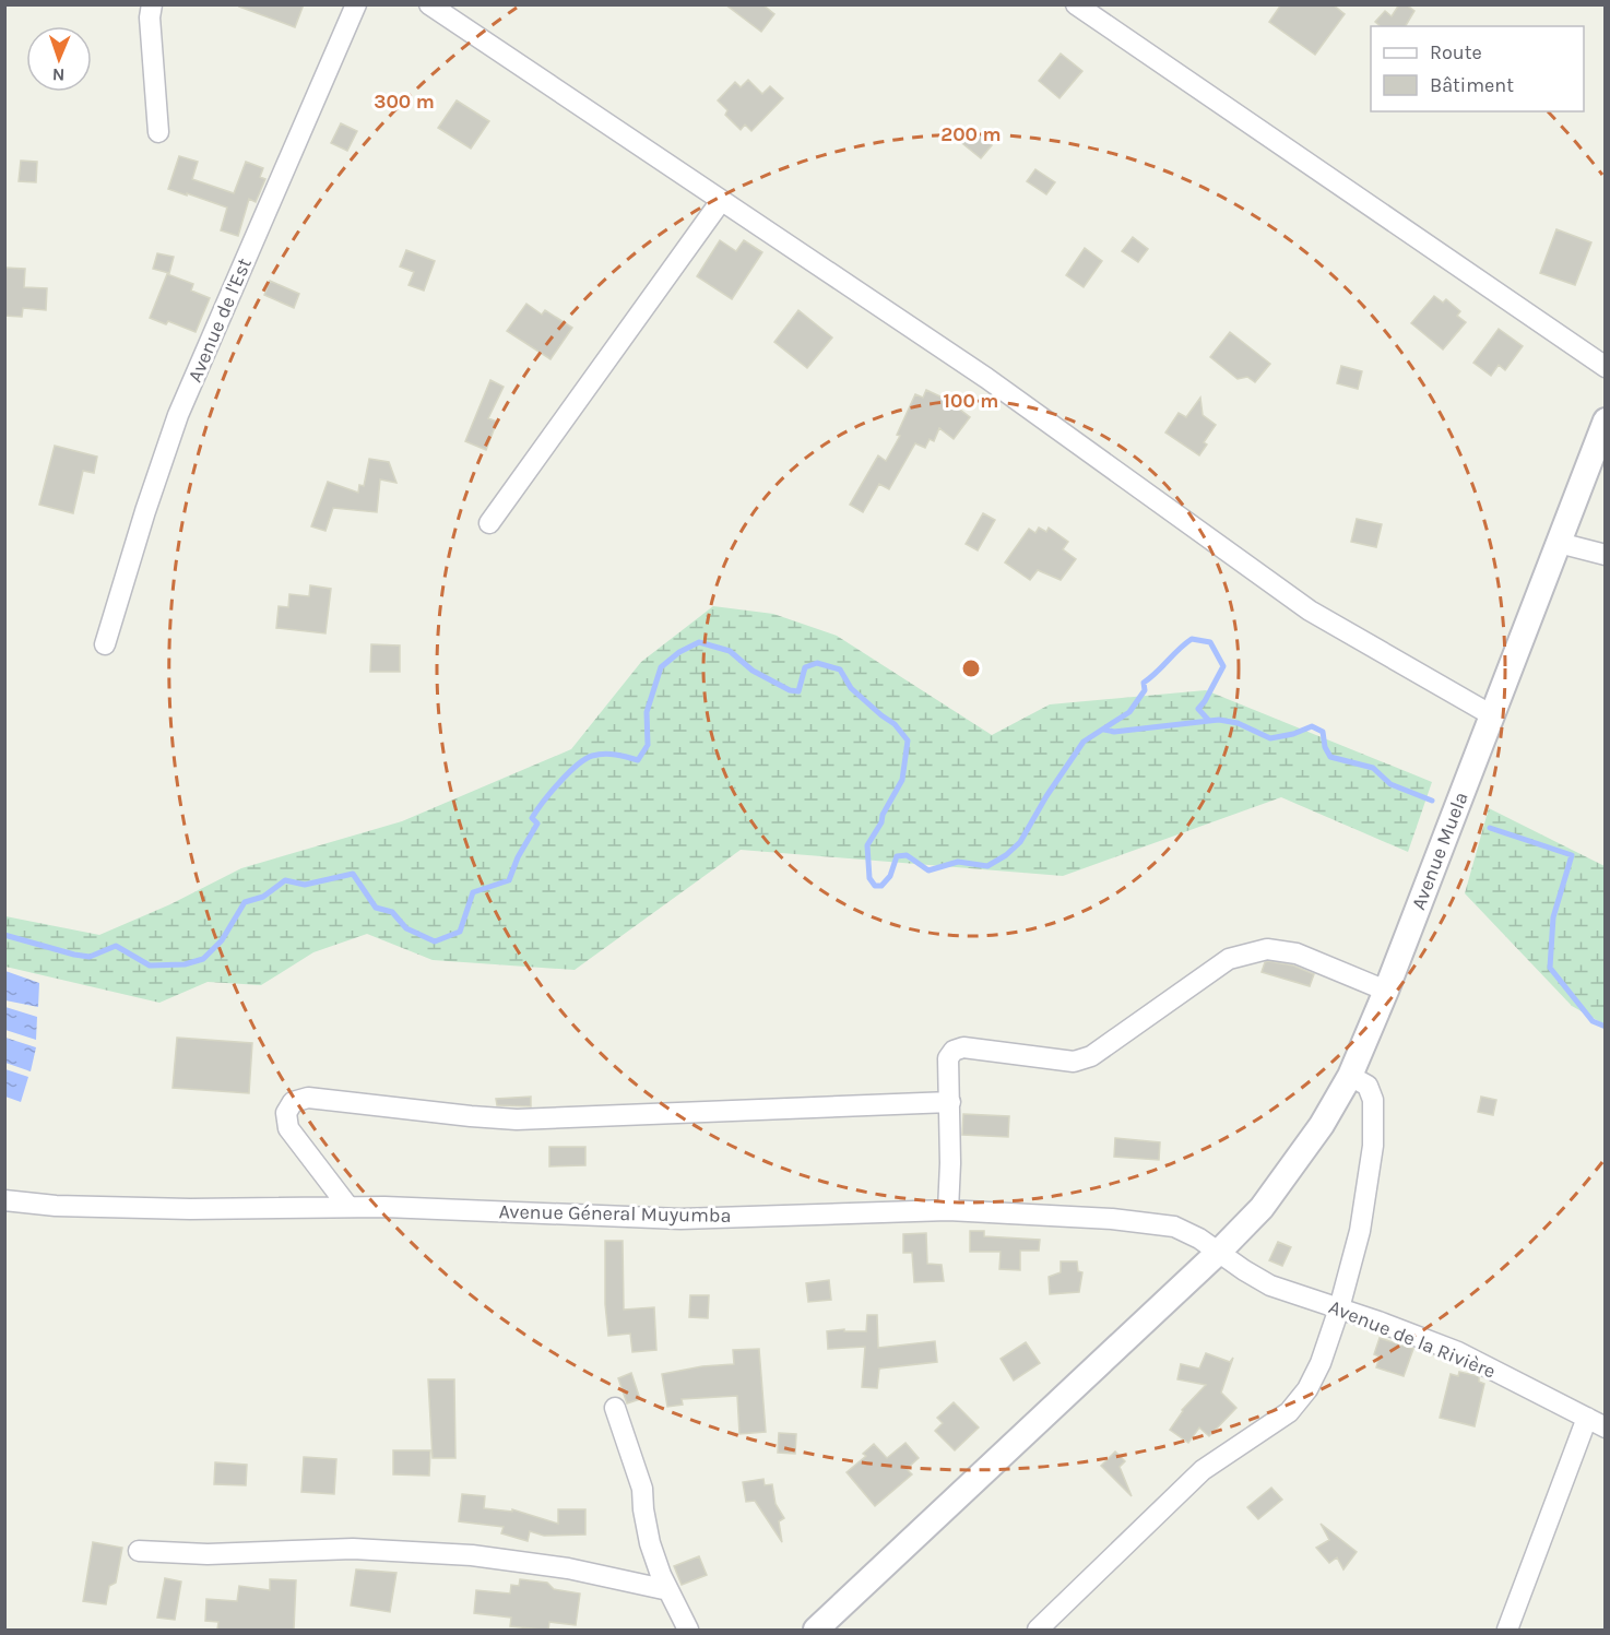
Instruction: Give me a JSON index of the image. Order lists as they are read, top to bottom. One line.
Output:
{"streets":{"street":["Avenue de l'Est","Avenue Muela","Avenue Géneral Muyumba","Avenue de la Rivière"]},"crossings":[["Avenue Muela","Avenue Géneral Muyumba"],["Avenue Muela","Avenue de la Rivière"],["Avenue Géneral Muyumba","Avenue de la Rivière"]],"legend":["Route","Bâtiment"],"north":"bottom","rings":["300 m","200 m","100 m"]}
